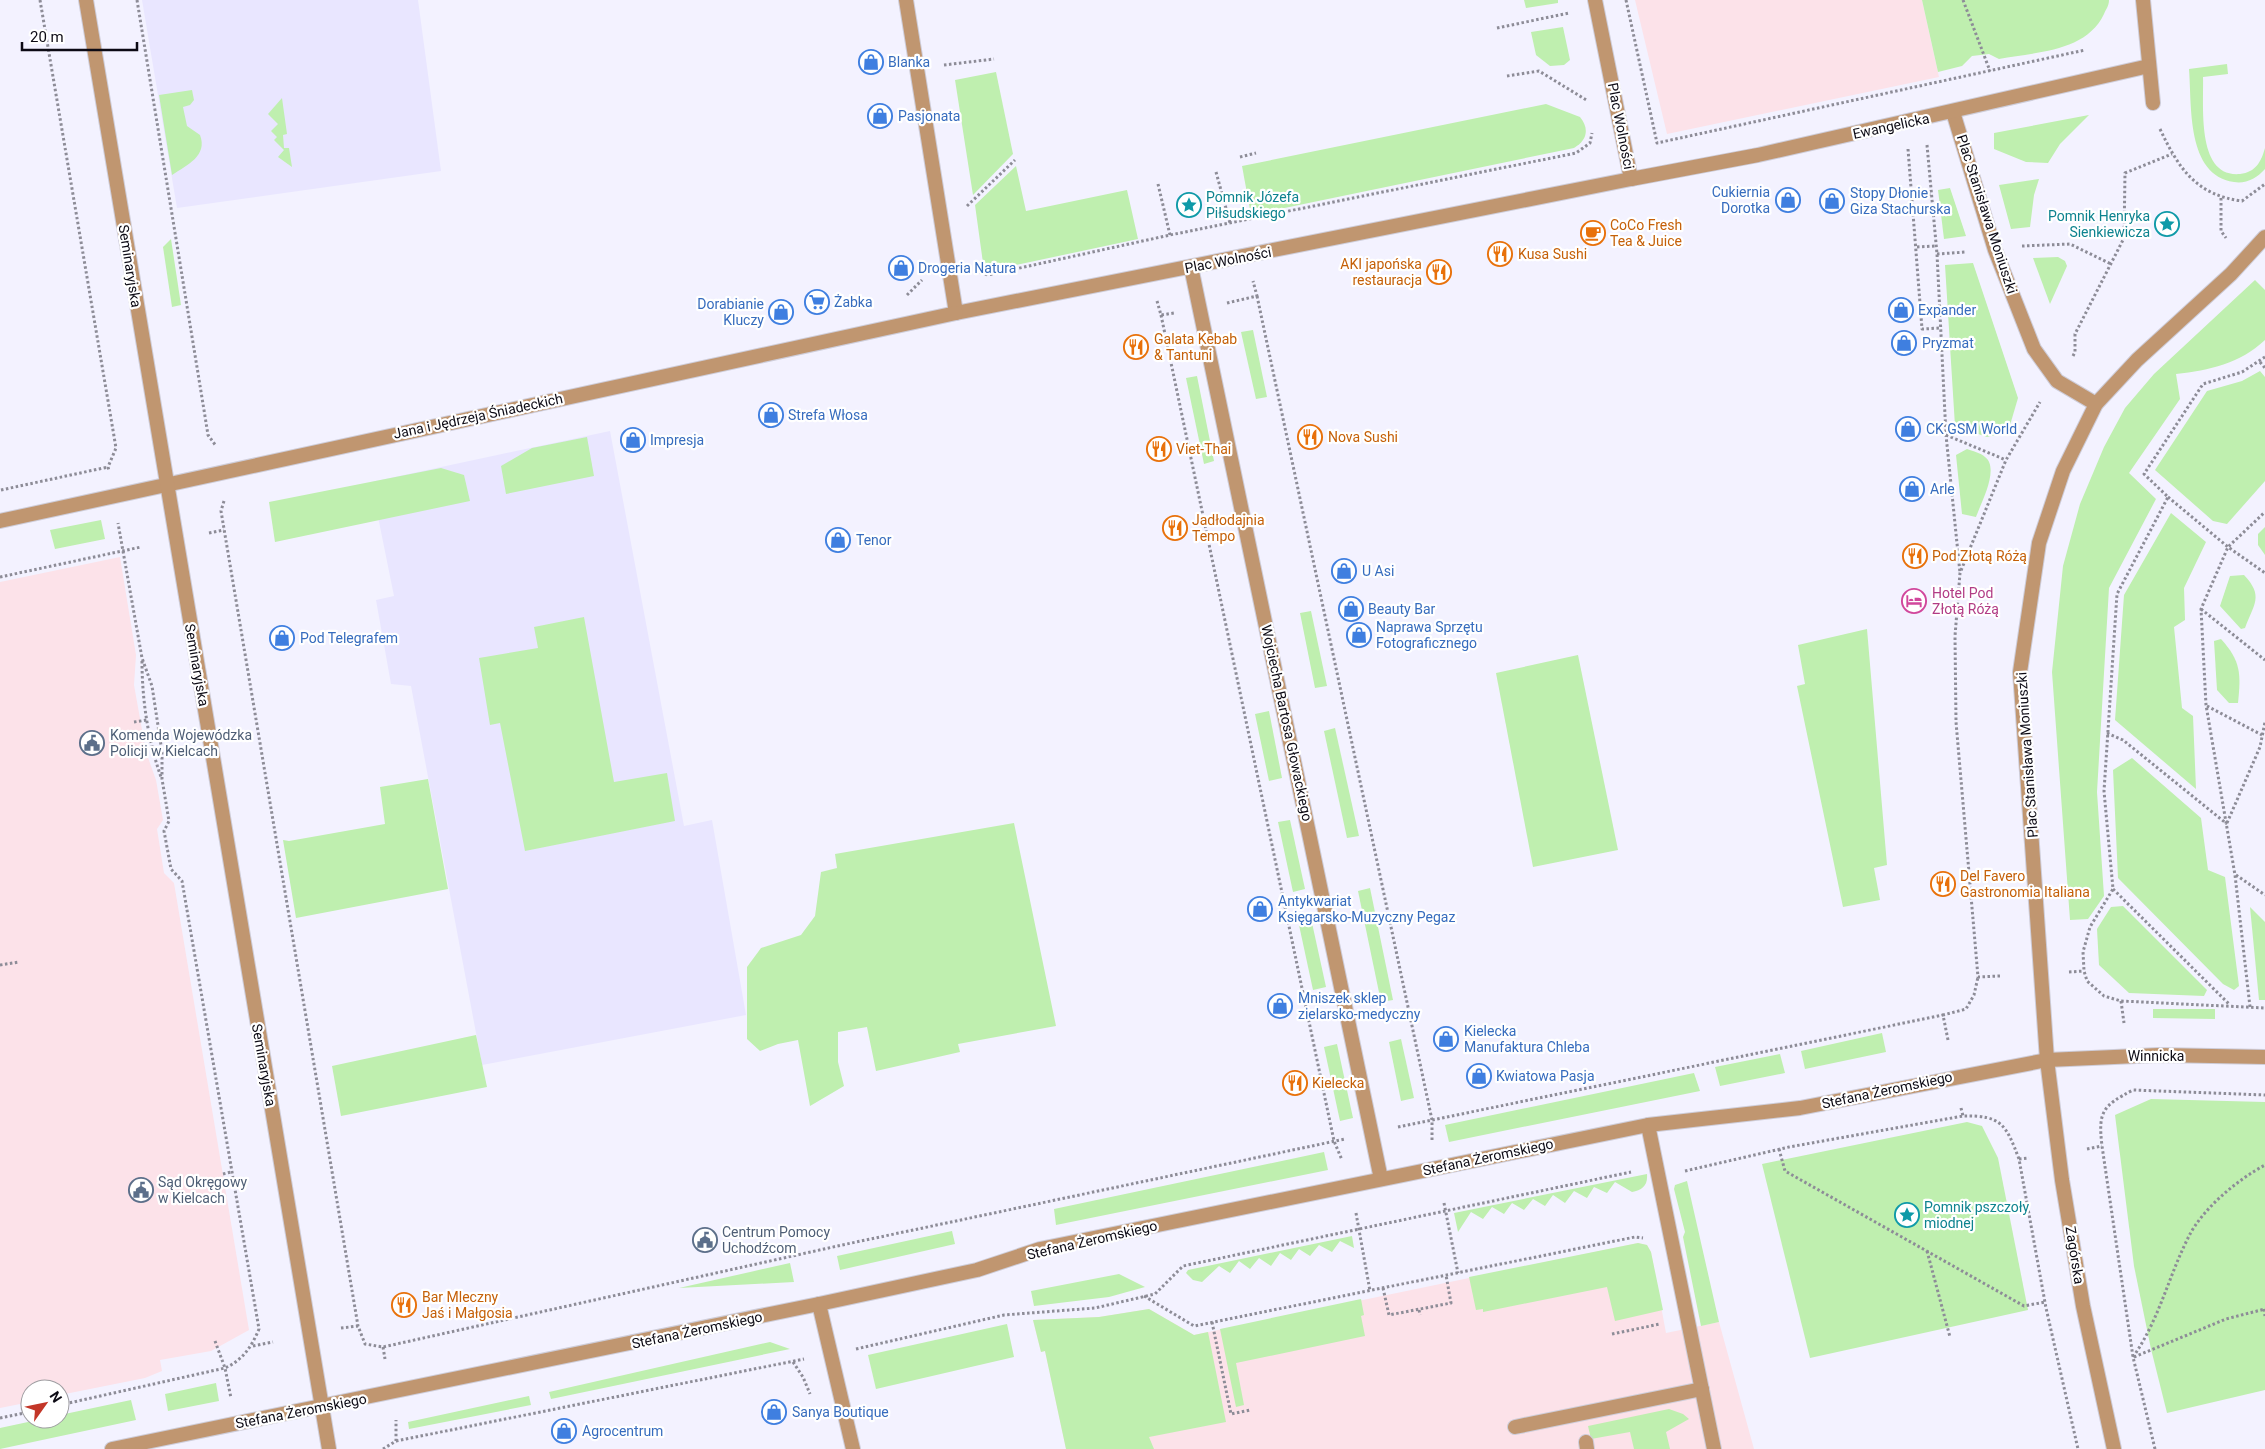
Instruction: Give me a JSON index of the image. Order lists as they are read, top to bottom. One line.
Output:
{"streets":{"street":["Plac Wolności","Ewangelicka","Plac Stanisława Moniuszki","Seminaryjska","Jana i Jędrzeja Śniadeckich","Wojciecha Bartosa Głowackiego","Winnicka","Stefana Żeromskiego","Zagórska"]},"crossings":[["Plac Wolności","Ewangelicka"],["Plac Wolności","Jana i Jędrzeja Śniadeckich"],["Plac Wolności","Wojciecha Bartosa Głowackiego"],["Ewangelicka","Plac Stanisława Moniuszki"],["Plac Stanisława Moniuszki","Winnicka"],["Plac Stanisława Moniuszki","Stefana Żeromskiego"],["Plac Stanisława Moniuszki","Zagórska"],["Seminaryjska","Jana i Jędrzeja Śniadeckich"],["Seminaryjska","Stefana Żeromskiego"],["Wojciecha Bartosa Głowackiego","Stefana Żeromskiego"],["Winnicka","Stefana Żeromskiego"],["Winnicka","Zagórska"],["Stefana Żeromskiego","Zagórska"]],"places":{"shop":["Blanka","Pasjonata","Cukiernia Dorotka","Stopy Dłonie Giza Stachurska","Drogeria Natura","Expander","Dorabianie Kluczy","Pryzmat","Strefa Włosa","CK GSM World","Impresja","Arle","Tenor","U Asi","Beauty Bar","Naprawa Sprzętu Fotograficznego","Pod Telegrafem","Antykwariat Księgarsko-Muzyczny Pegaz","Mniszek sklep zielarsko-medyczny","Kielecka Manufaktura Chleba","Kwiatowa Pasja","Sanya Boutique","Agrocentrum"],"place":["Pomnik Józefa Piłsudskiego","Pomnik Henryka Sienkiewicza","Pomnik pszczoły miodnej"],"cafe":["CoCo Fresh Tea & Juice"],"restaurant":["Kusa Sushi","AKI japońska restauracja","Galata Kebab & Tantuni","Nova Sushi","Viet-Thai","Jadłodajnia Tempo","Pod Złotą Różą","Del Favero Gastronomia Italiana","Kielecka","Bar Mleczny Jaś i Małgosia"],"supermarket":["Żabka"],"hotel":["Hotel Pod Złotą Różą"],"public building":["Komenda Wojewódzka Policji w Kielcach","Sąd Okręgowy w Kielcach","Centrum Pomocy Uchodźcom"]},"scale_bar":"20 m","north":"top right"}
